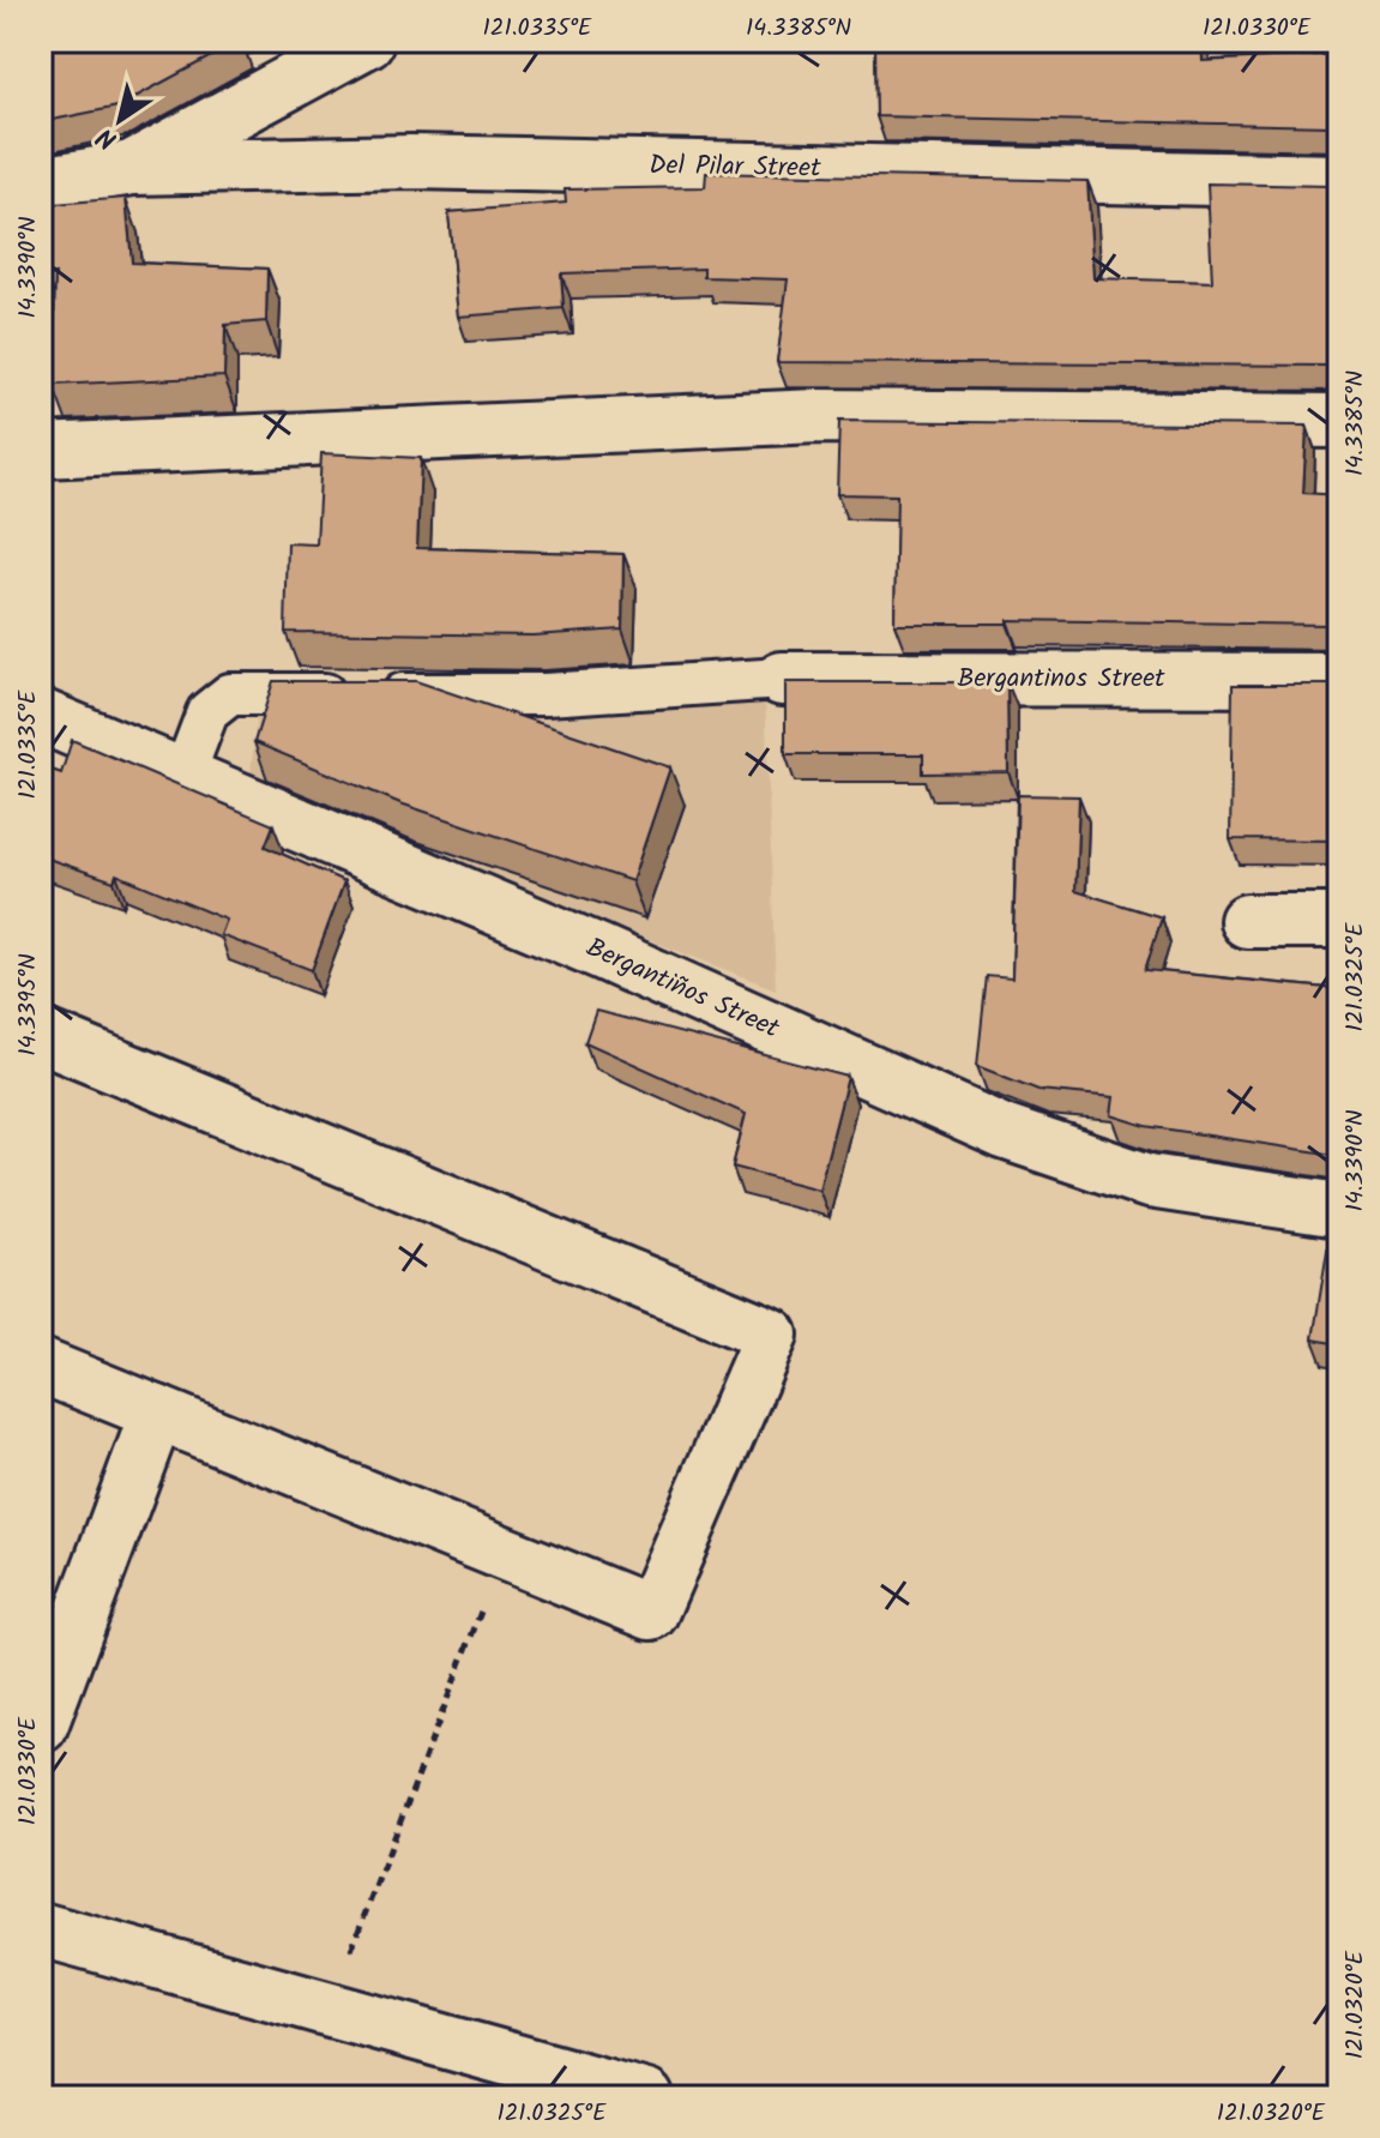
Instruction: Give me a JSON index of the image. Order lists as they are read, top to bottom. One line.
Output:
{"streets":{"street":["Del Pilar Street","Bergantinos Street","Bergantiños Street"]},"north":"bottom left","coordinates":["121.0335°E","14.3385°N","121.0330°E","14.3390°N","121.0325°E","14.3395°N","121.0320°E"]}
